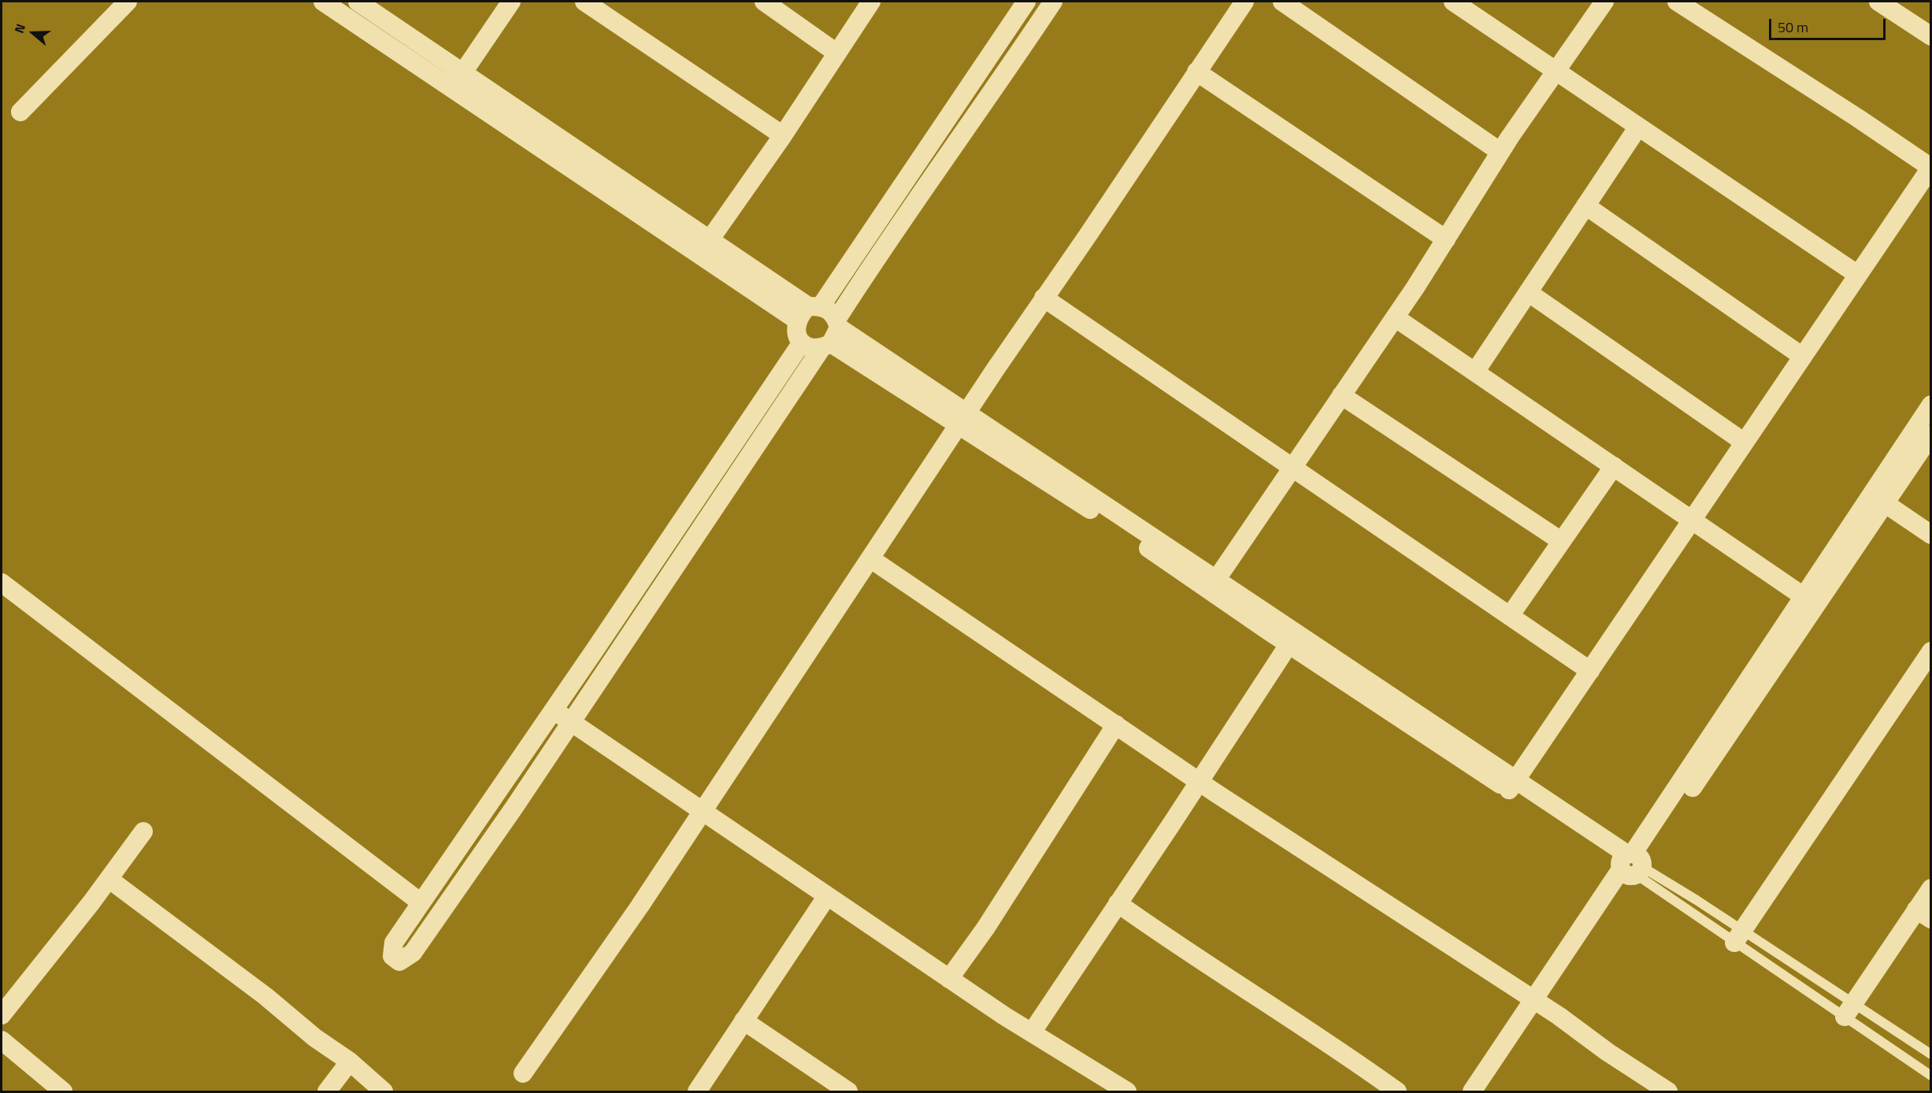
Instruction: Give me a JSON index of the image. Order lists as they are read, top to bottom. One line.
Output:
{"scale_bar":"50 m","north":"left"}
